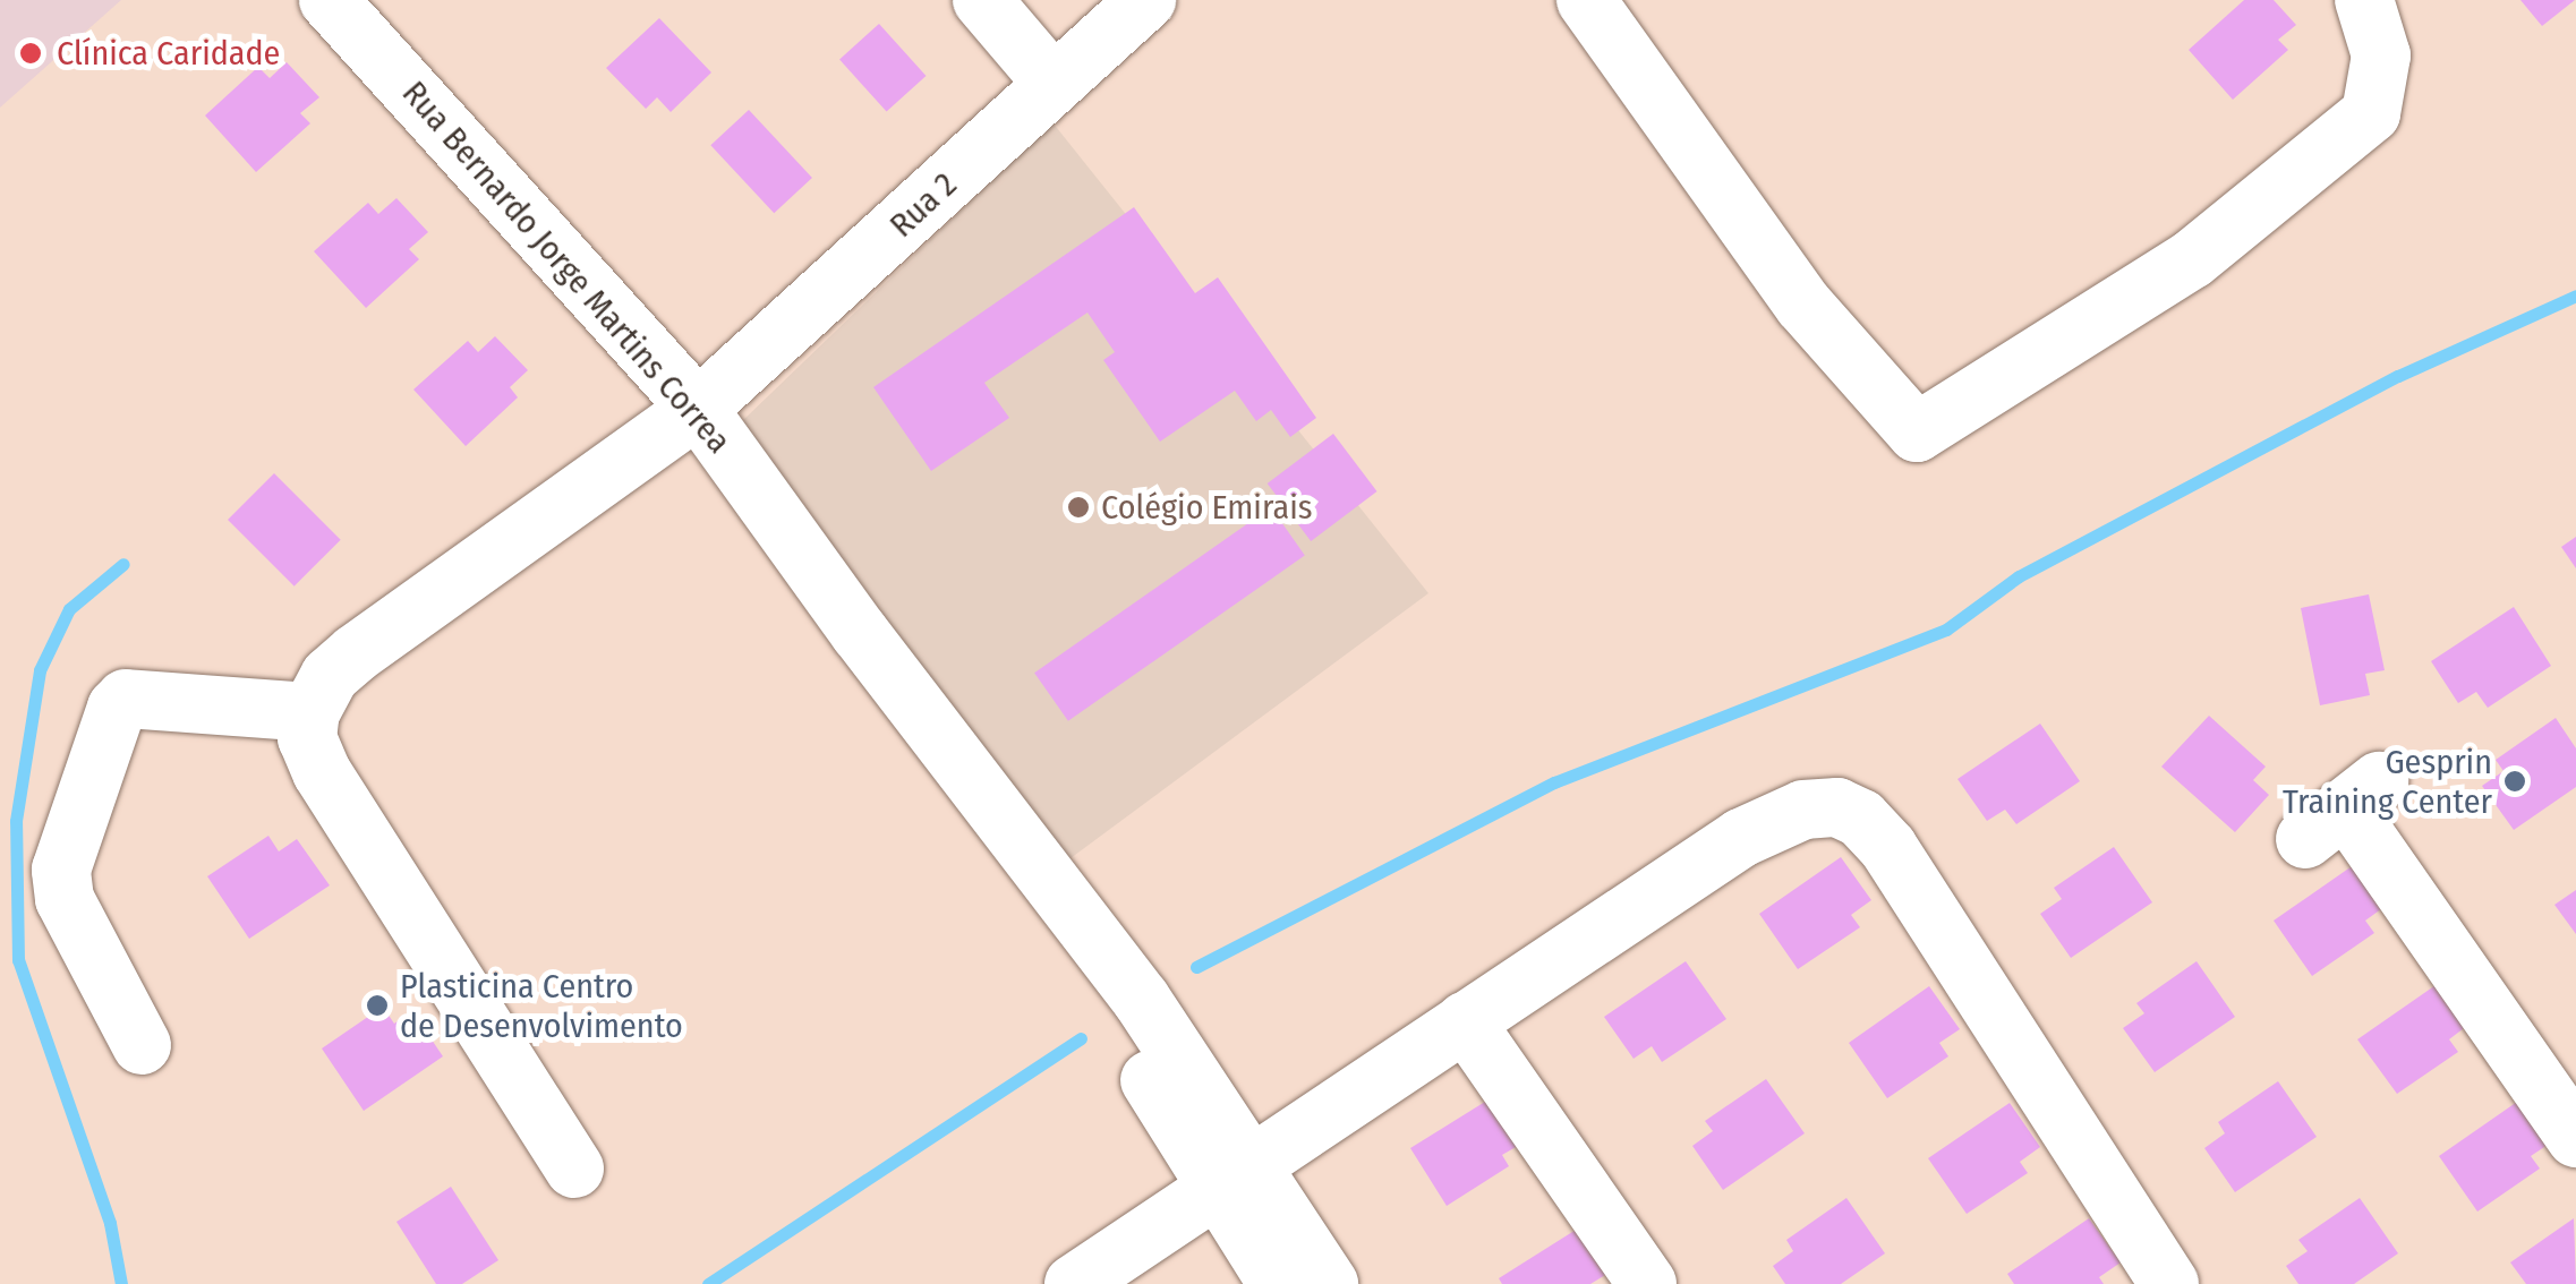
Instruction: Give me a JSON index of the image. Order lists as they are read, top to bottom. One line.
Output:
{"streets":{"street":["Rua 2","Rua Bernardo Jorge Martins Correa"]},"crossings":[["Rua 2","Rua Bernardo Jorge Martins Correa"]],"places":["Clínica Caridade","Colégio Emirais","Gesprin Training Center","Plasticina Centro de Desenvolvimento"]}
